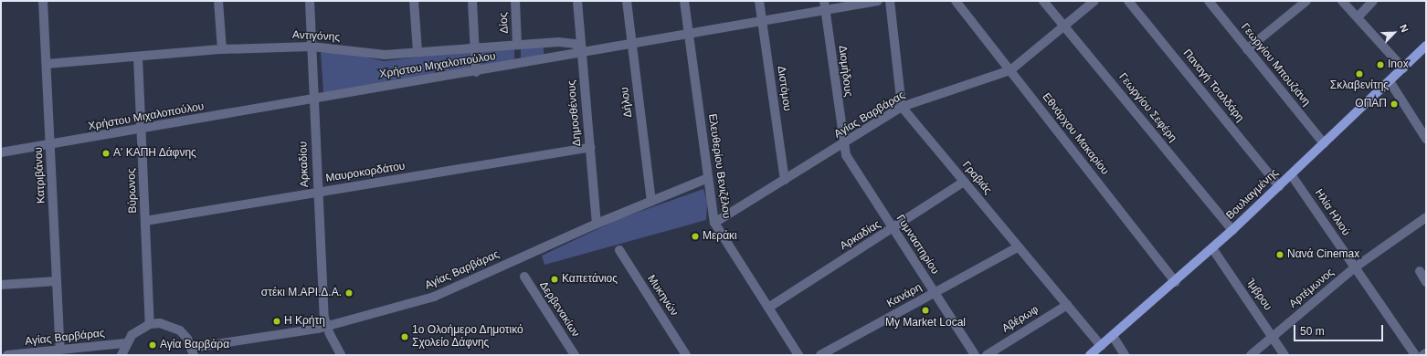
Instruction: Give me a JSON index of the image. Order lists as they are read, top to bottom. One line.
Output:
{"streets":{"main road":["Βουλιαγμένης"],"street":["Δίος","Αντιγόνης","Γεωργίου Μπουζιάνη","Χρήστου Μιχαλοπούλου","Διομήδους","Παναγή Τσαλδάρη","Διστόμου","Δήλου","Γεωργίου Σεφέρη","Δημοσθένους","Αγίας Βαρβάρας","Εθνάρχου Μακαρίου","Αρκαδίου","Ελευθερίου Βενιζέλου","Μαυροκορδάτου","Κατριβάνου","Γραβιάς","Βύρωνος","Ηλία Ηλιού","Αρκαδίας","Γυμναστηρίου","Αρτέμωνος","Ίμβρου","Μυκηνών","Κανάρη","Δερβενακίων","Αβέρωφ"]},"crossings":[["Δίος","Αντιγόνης"],["Αντιγόνης","Χρήστου Μιχαλοπούλου"],["Αντιγόνης","Δημοσθένους"],["Αντιγόνης","Αρκαδίου"],["Αντιγόνης","Κατριβάνου"],["Αντιγόνης","Βύρωνος"],["Γεωργίου Μπουζιάνη","Βουλιαγμένης"],["Χρήστου Μιχαλοπούλου","Διομήδους"],["Χρήστου Μιχαλοπούλου","Διστόμου"],["Χρήστου Μιχαλοπούλου","Δήλου"],["Χρήστου Μιχαλοπούλου","Δημοσθένους"],["Χρήστου Μιχαλοπούλου","Αρκαδίου"],["Χρήστου Μιχαλοπούλου","Ελευθερίου Βενιζέλου"],["Χρήστου Μιχαλοπούλου","Κατριβάνου"],["Χρήστου Μιχαλοπούλου","Βύρωνος"],["Διομήδους","Αγίας Βαρβάρας"],["Διομήδους","Γυμναστηρίου"],["Παναγή Τσαλδάρη","Βουλιαγμένης"],["Διστόμου","Αγίας Βαρβάρας"],["Δήλου","Αγίας Βαρβάρας"],["Γεωργίου Σεφέρη","Αγίας Βαρβάρας"],["Γεωργίου Σεφέρη","Βουλιαγμένης"],["Δημοσθένους","Αγίας Βαρβάρας"],["Δημοσθένους","Μαυροκορδάτου"],["Αγίας Βαρβάρας","Εθνάρχου Μακαρίου"],["Αγίας Βαρβάρας","Αρκαδίου"],["Αγίας Βαρβάρας","Ελευθερίου Βενιζέλου"],["Αγίας Βαρβάρας","Κατριβάνου"],["Αγίας Βαρβάρας","Γραβιάς"],["Αγίας Βαρβάρας","Βύρωνος"],["Αγίας Βαρβάρας","Γυμναστηρίου"],["Εθνάρχου Μακαρίου","Βουλιαγμένης"],["Αρκαδίου","Μαυροκορδάτου"],["Ελευθερίου Βενιζέλου","Αρκαδίας"],["Μαυροκορδάτου","Βύρωνος"],["Γραβιάς","Βουλιαγμένης"],["Γραβιάς","Αρκαδίας"],["Γραβιάς","Κανάρη"],["Γραβιάς","Αβέρωφ"],["Βουλιαγμένης","Ηλία Ηλιού"],["Βουλιαγμένης","Ίμβρου"],["Ηλία Ηλιού","Αρτέμωνος"],["Αρκαδίας","Γυμναστηρίου"],["Γυμναστηρίου","Κανάρη"],["Αρτέμωνος","Ίμβρου"]],"places":["Inox","Σκλαβενίτης","ΟΠΑΠ","Α' ΚΑΠΗ Δάφνης","Μεράκι","Νανά Cinemax","Καπετάνιος","στέκι Μ.ΑΡΙ.Δ.Α.","My Market Local","Η Κρήτη","1ο Ολοήμερο Δημοτικό Σχολείο Δάφνης","Αγία Βαρβάρα"],"scale_bar":"50 m","north":"top right"}
